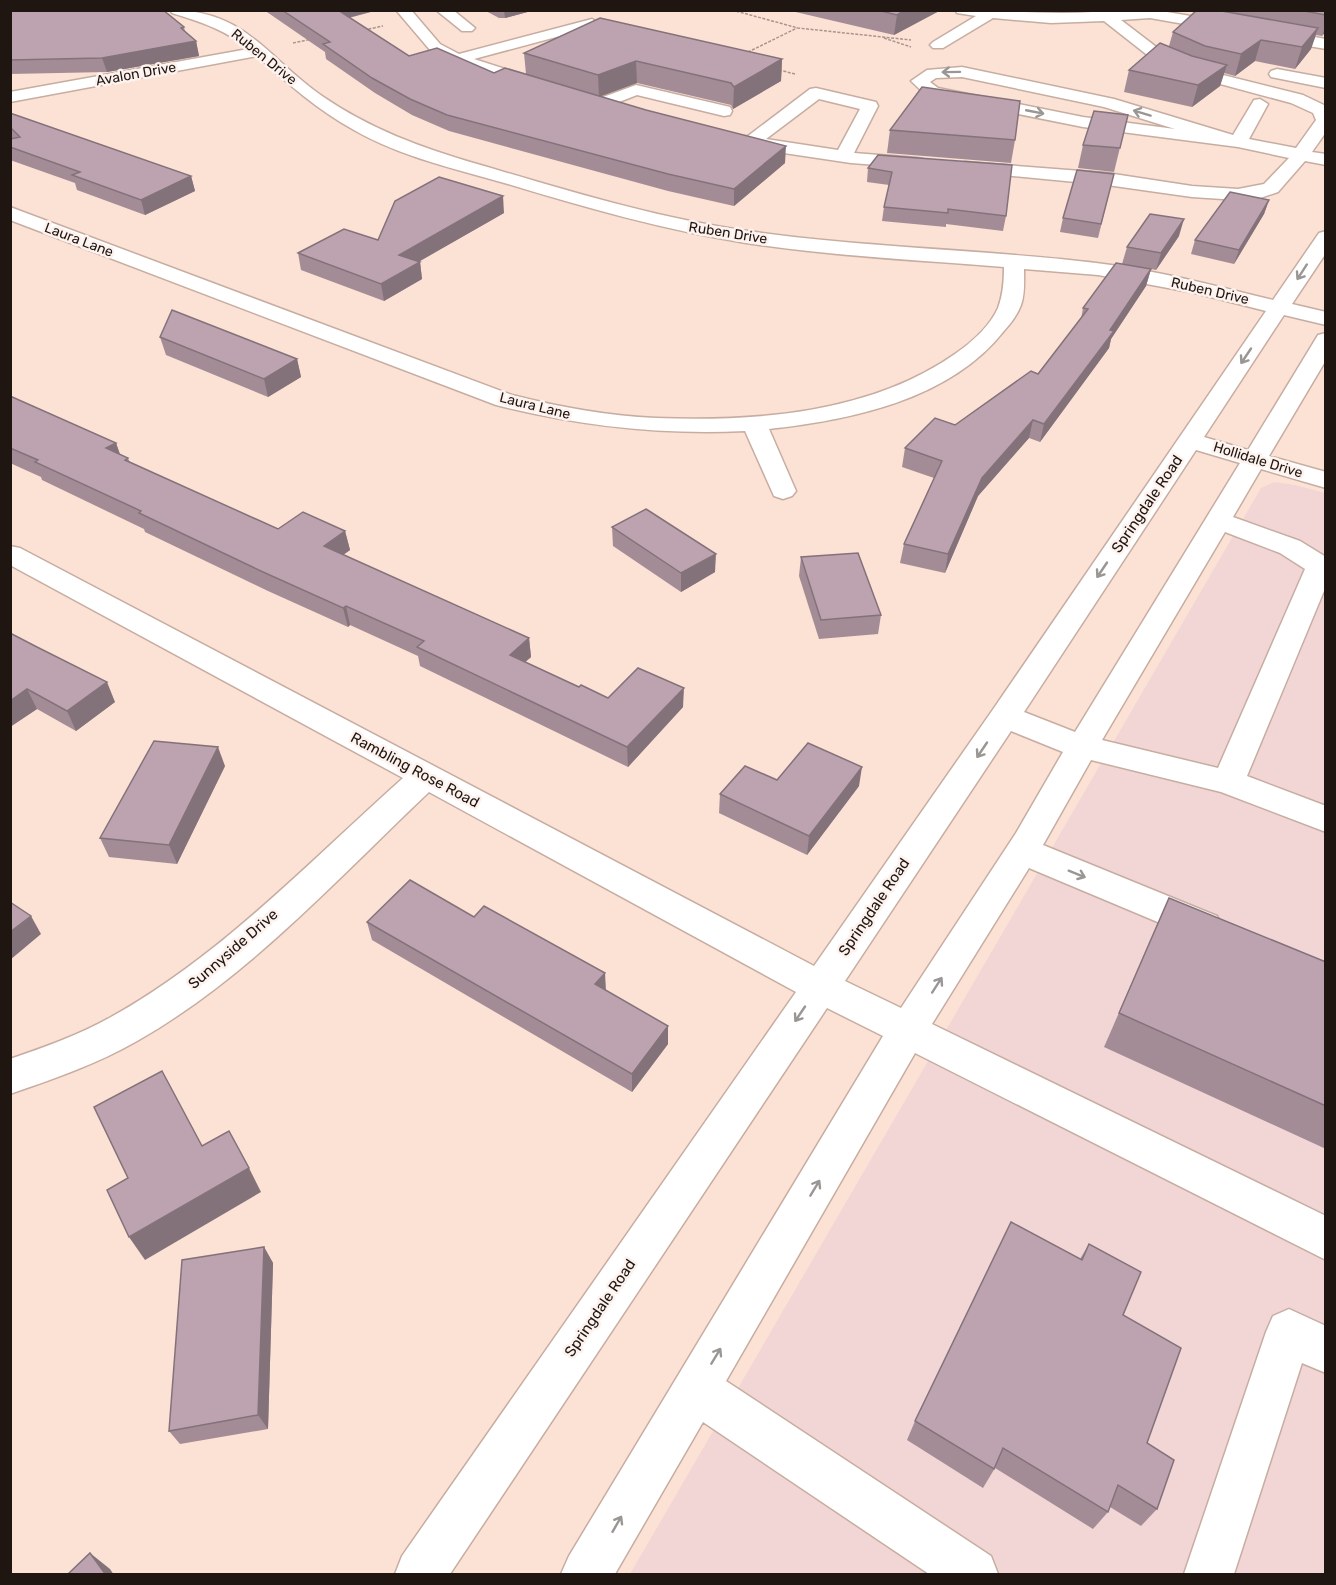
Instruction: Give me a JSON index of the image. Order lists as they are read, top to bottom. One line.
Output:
{"streets":{"street":["Ruben Drive","Avalon Drive","Laura Lane","Hollidale Drive","Springdale Road","Rambling Rose Road","Sunnyside Drive"]},"crossings":[["Ruben Drive","Avalon Drive"],["Ruben Drive","Laura Lane"],["Ruben Drive","Springdale Road"],["Hollidale Drive","Springdale Road"],["Springdale Road","Rambling Rose Road"],["Rambling Rose Road","Sunnyside Drive"]]}
